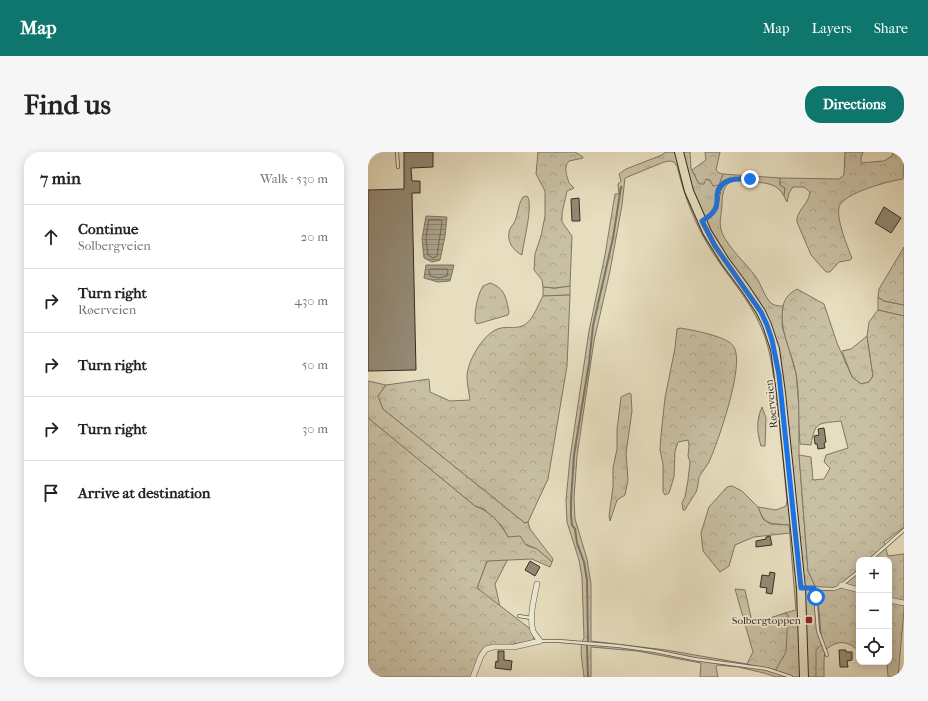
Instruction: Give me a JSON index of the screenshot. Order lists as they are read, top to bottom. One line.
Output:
{"streets":{"main road":["Røerveien"]},"places":{"transit":["Solbergtoppen"]},"page":{"header":"Map","nav":["Map","Layers","Share"],"buttons":"Directions","title":"Find us","heading":["7 min","Walk · 530 m"],"list":[["Continue","Solbergveien","20 m"],["Turn right","Røerveien","430 m"],["Turn right","50 m"],["Turn right","30 m"],"Arrive at destination"],"map_buttons":["+","−"]}}
